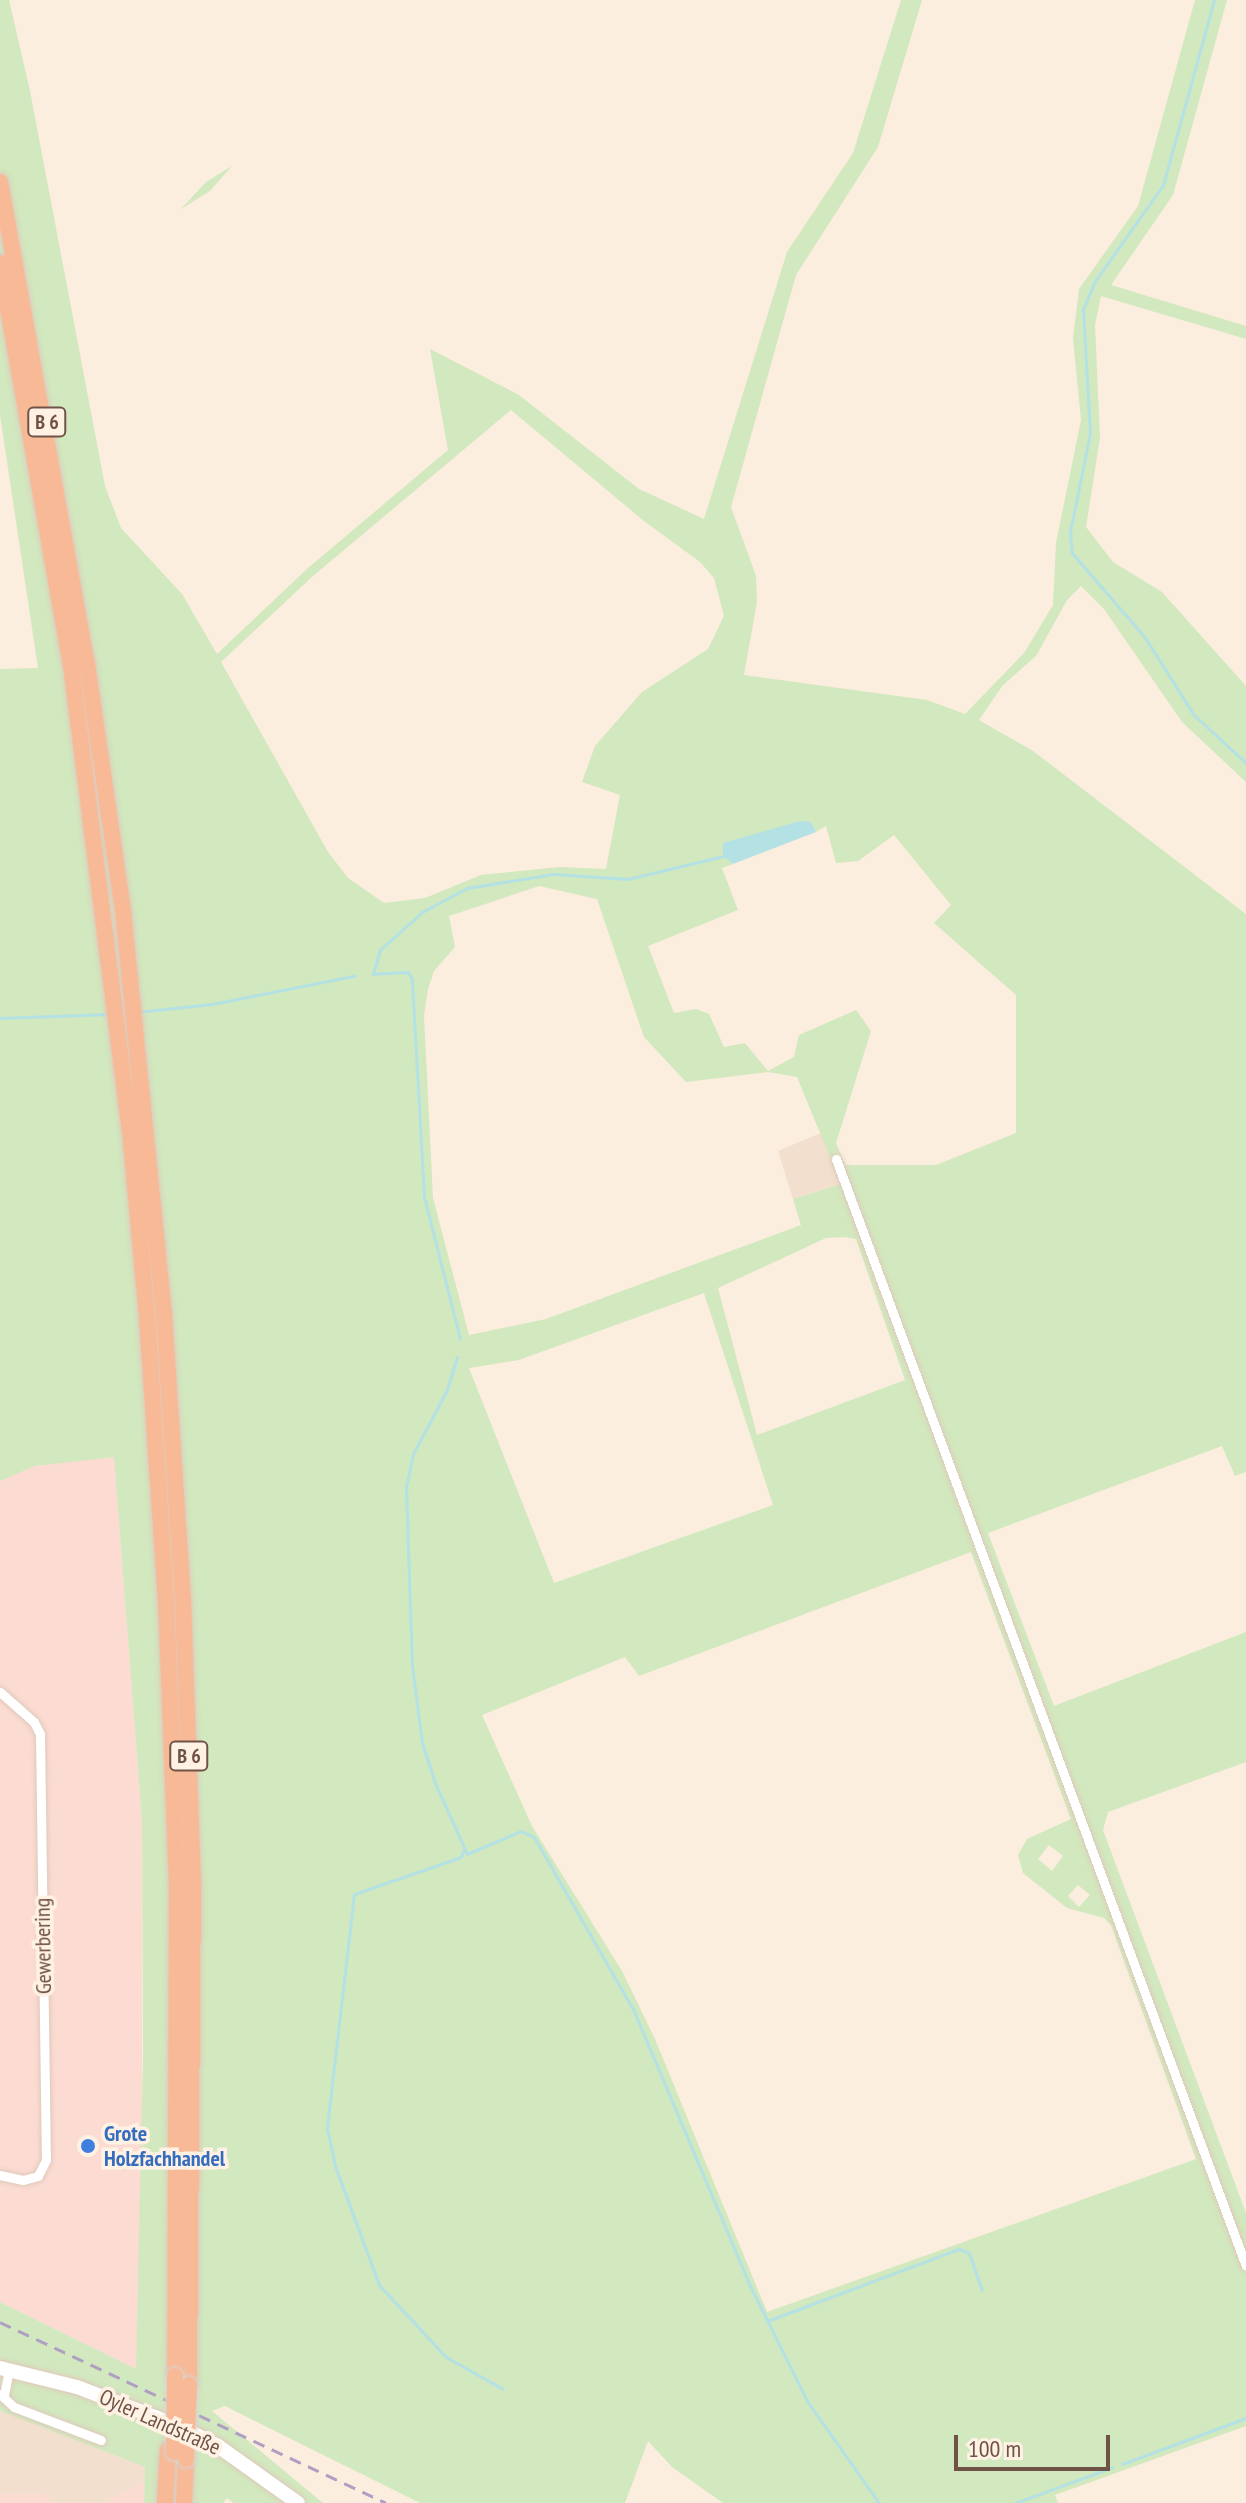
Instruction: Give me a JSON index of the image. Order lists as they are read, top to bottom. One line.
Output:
{"streets":{"highway":["B 6"],"main road":["Oyler Landstraße"],"street":["Gewerbering"]},"places":["Grote Holzfachhandel"],"scale_bar":"100 m"}
